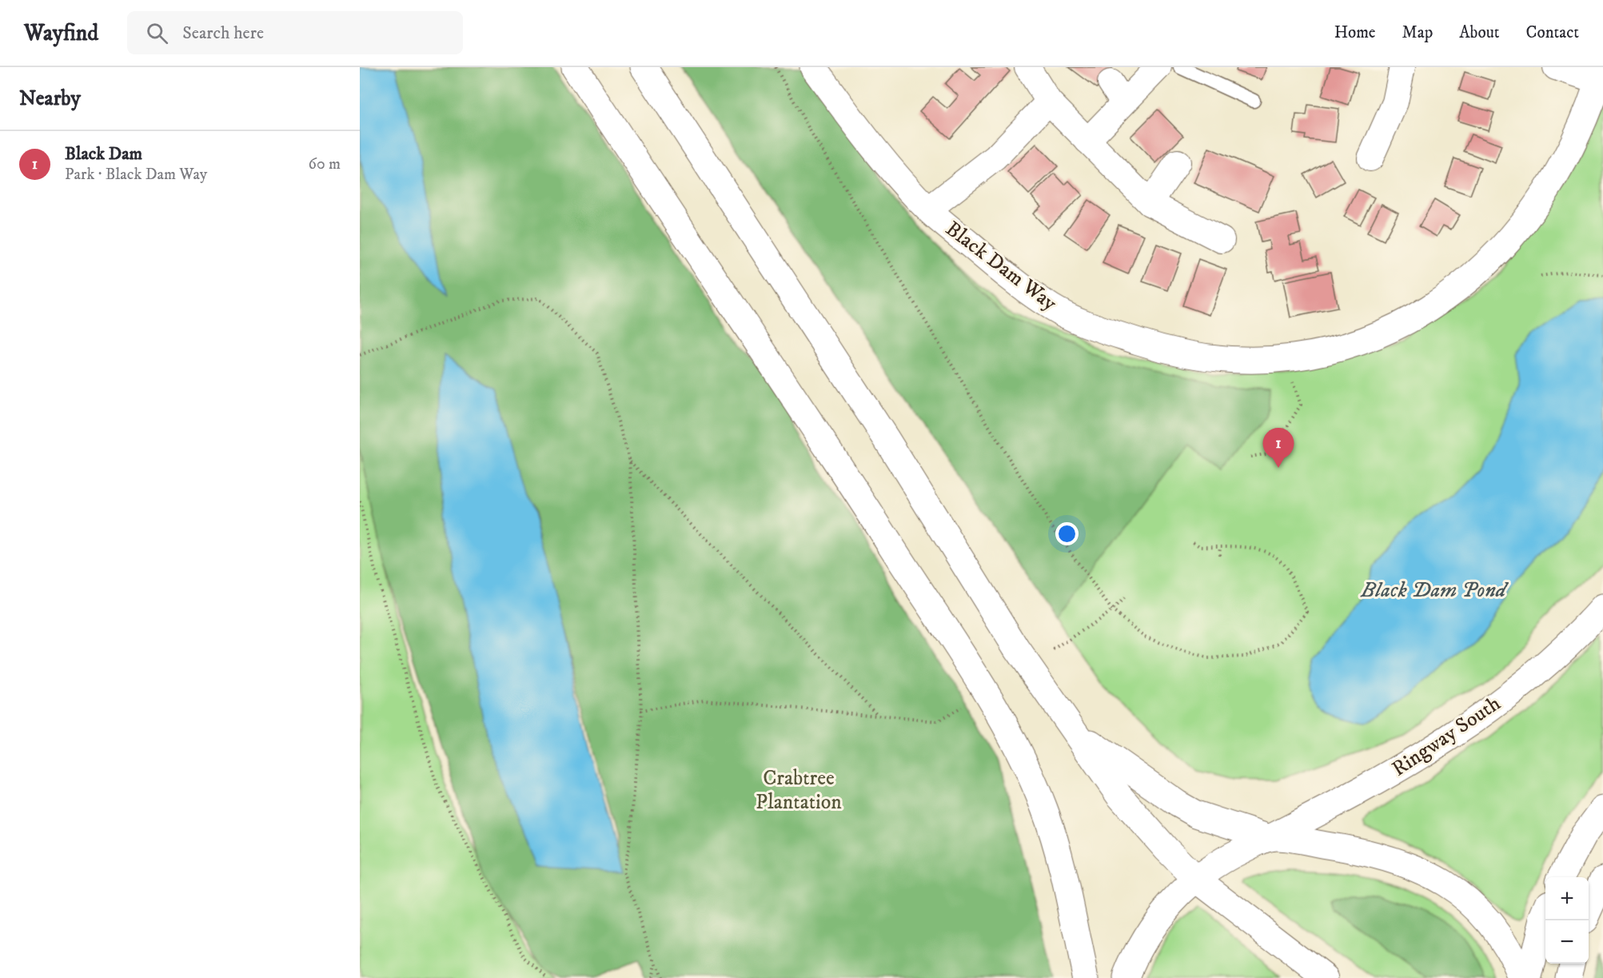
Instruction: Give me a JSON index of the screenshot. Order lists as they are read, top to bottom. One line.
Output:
{"streets":{"main road":["Black Dam Way","Ringway South"]},"water":["Black Dam Pond"],"parks":["Crabtree Plantation"],"page":{"header":"Wayfind","search":"Search here","nav":["Home","Map","About","Contact"],"heading":"Nearby","list":[{"mark":"1","name":"Black Dam","note":"Park · Black Dam Way","value":"60 m"}],"pins":"1","map_buttons":["+","−"]}}
